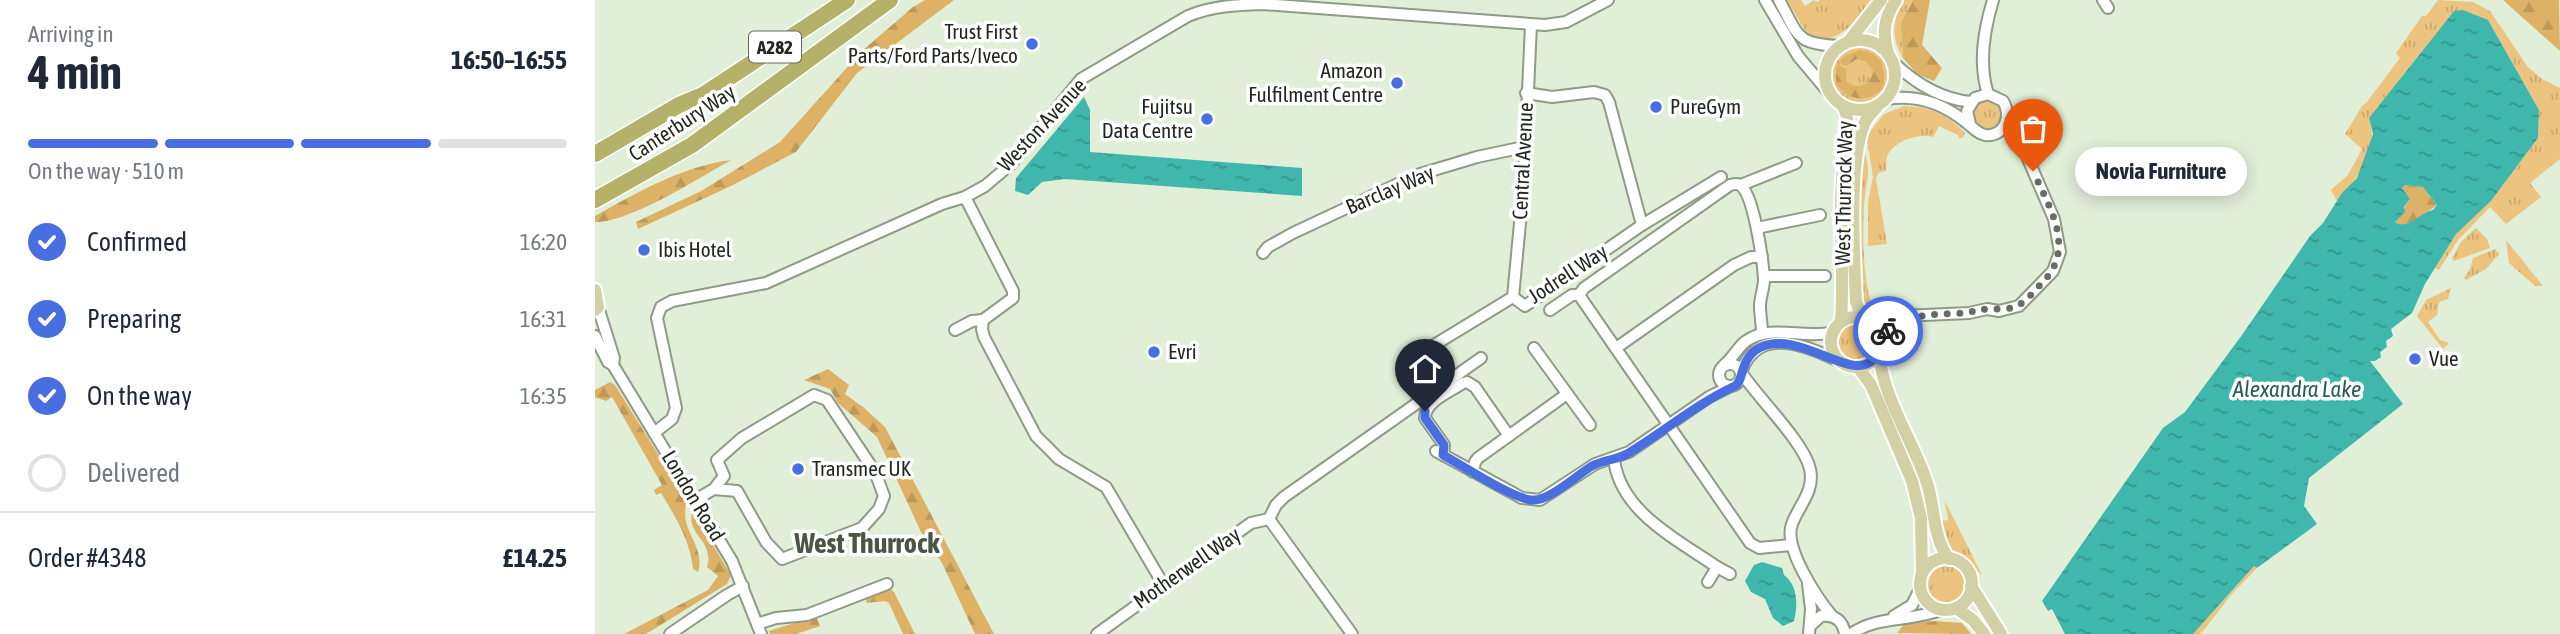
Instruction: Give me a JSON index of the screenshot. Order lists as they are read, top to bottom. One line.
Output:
{"streets":{"highway":["A282","Canterbury Way"],"main road":["West Thurrock Way","London Road"],"street":["Weston Avenue","Central Avenue","Barclay Way","Jodrell Way","Motherwell Way"]},"crossings":[["Weston Avenue","Central Avenue"],["Weston Avenue","London Road"],["Central Avenue","Barclay Way"],["Central Avenue","Jodrell Way"]],"districts":["West Thurrock"],"water":["Alexandra Lake"],"places":["Trust First Parts/Ford Parts/Iveco","Amazon Fulfilment Centre","PureGym","Fujitsu Data Centre","Novia Furniture","Ibis Hotel","Evri","Vue","Transmec UK"],"page":{"heading":["4 min","Arriving in","16:50–16:55"],"panel":["Order #4348","£14.25"],"bar":"On the way · 510 m","bubble":"Novia Furniture","list":[["Confirmed","16:20"],["Preparing","16:31"],["On the way","16:35"],"Delivered"]}}
